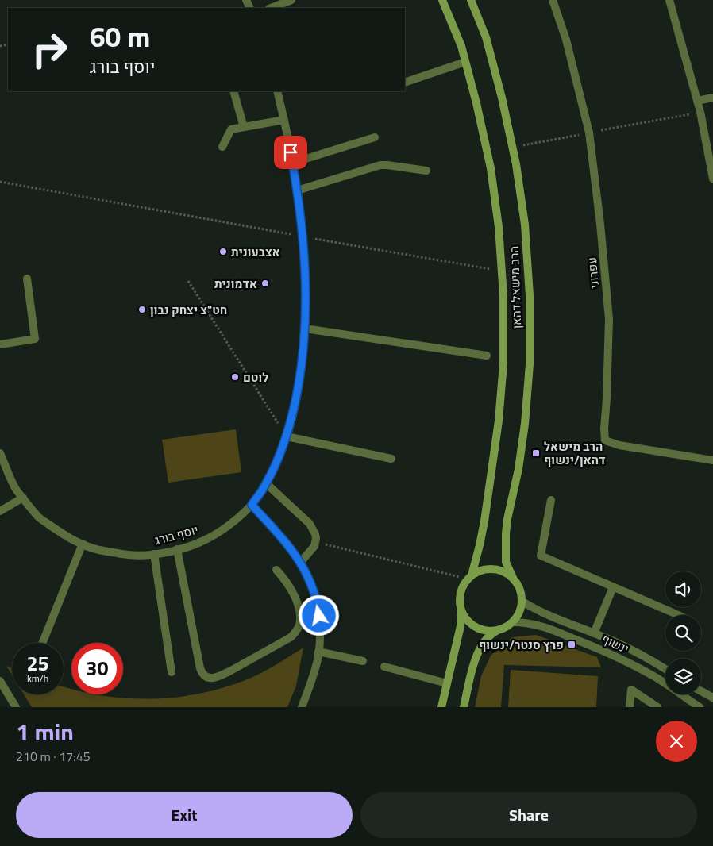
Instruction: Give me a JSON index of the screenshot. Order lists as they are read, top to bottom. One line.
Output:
{"streets":{"street":["עפרוני","הרב מישאל דהאן","יוסף בורג","ינשוף"]},"crossings":[["הרב מישאל דהאן","ינשוף"]],"places":{"other":["אצבעונית","אדמונית","חט\"צ יצחק נבון","לוטם"],"transit":["הרב מישאל דהאן/ינשוף","פרץ סנטר/ינשוף"]},"page":{"turn":["60 m","יוסף בורג"],"speed":"25 km/h","limit":"30","heading":["1 min","210 m · 17:45"],"buttons":["Exit","Share"]}}
